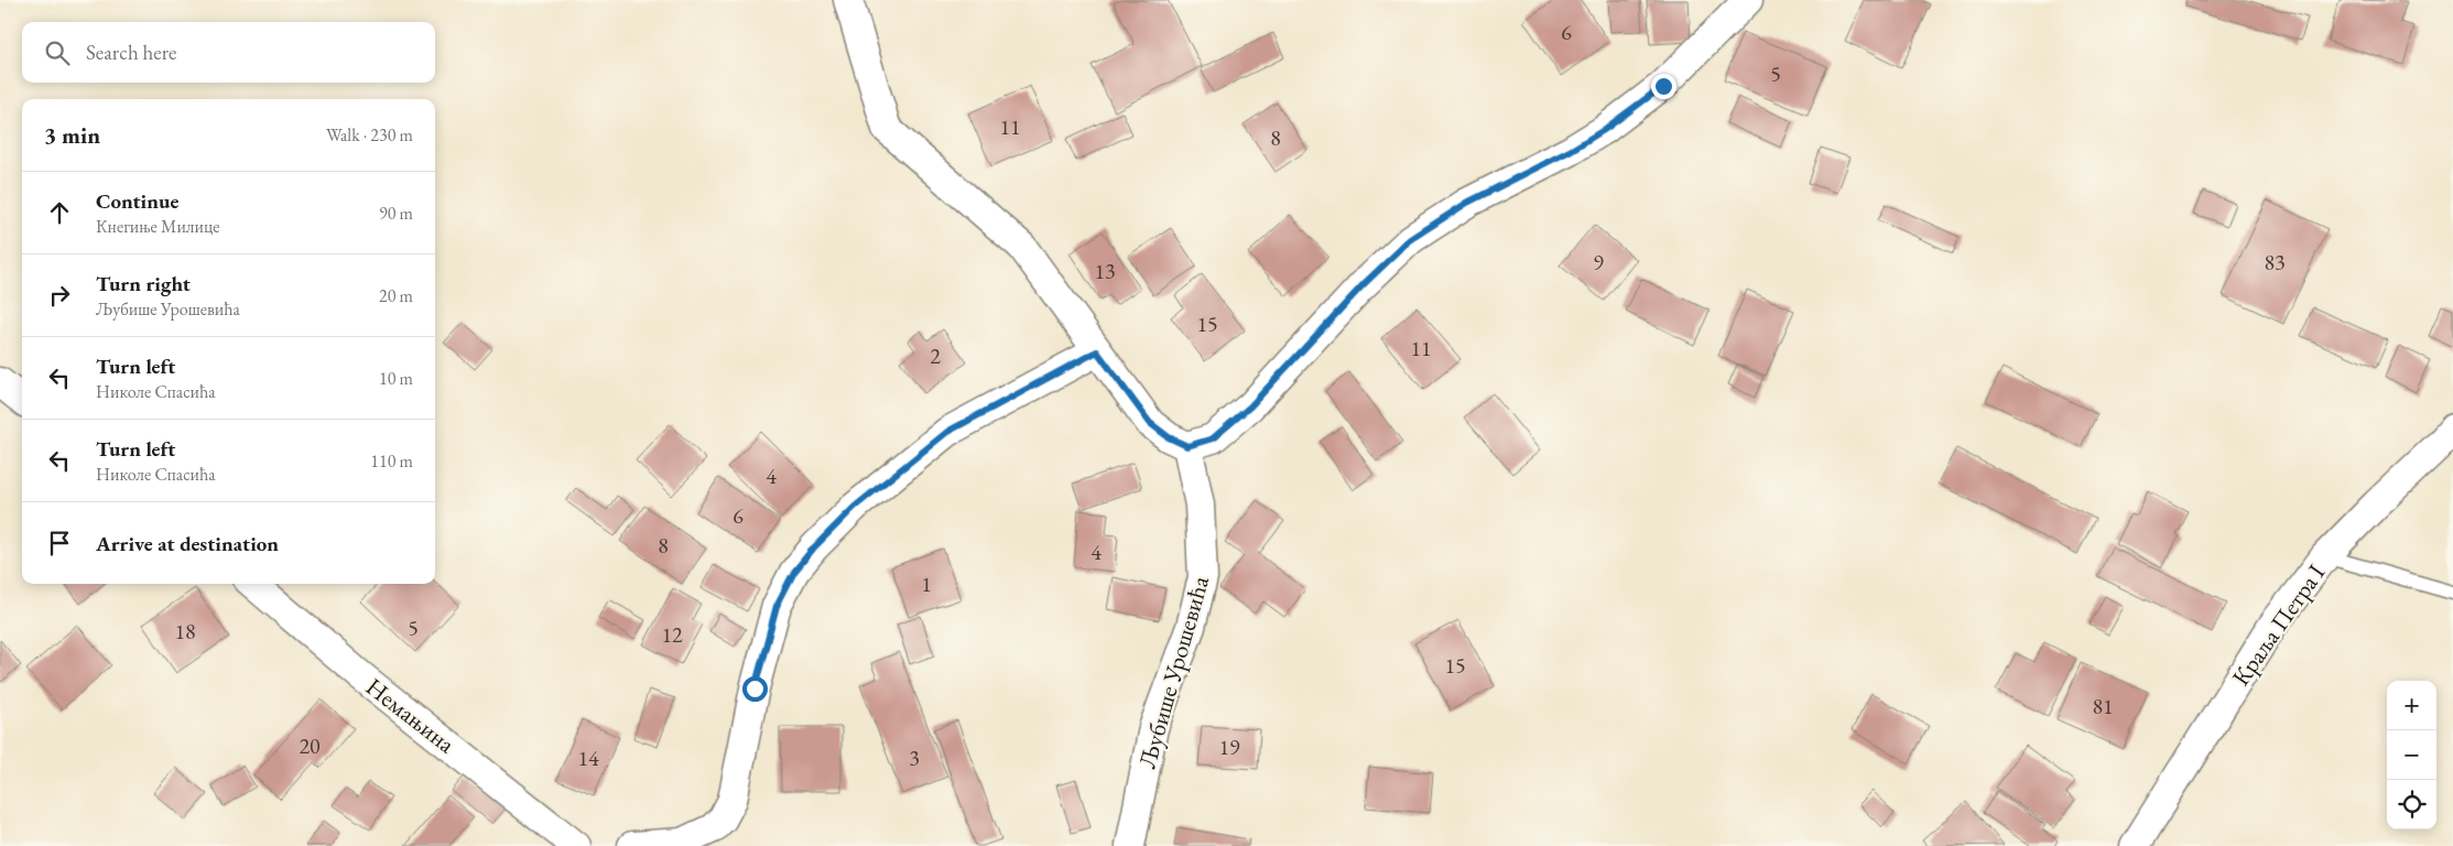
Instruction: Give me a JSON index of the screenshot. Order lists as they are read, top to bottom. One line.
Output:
{"streets":{"street":["Краља Петра I","Љубише Урошевића","Немањина"]},"house_numbers":["6","5","11","8","9","83","13","15","11","2","4","6","8","4","1","5","18","12","15","81","20","19","14","3"],"page":{"search":"Search here","heading":["3 min","Walk · 230 m"],"list":[["Continue","Кнегиње Милице","90 m"],["Turn right","Љубише Урошевића","20 m"],["Turn left","Николе Спасића","10 m"],["Turn left","Николе Спасића","110 m"],"Arrive at destination"],"map_buttons":["+","−"]}}
